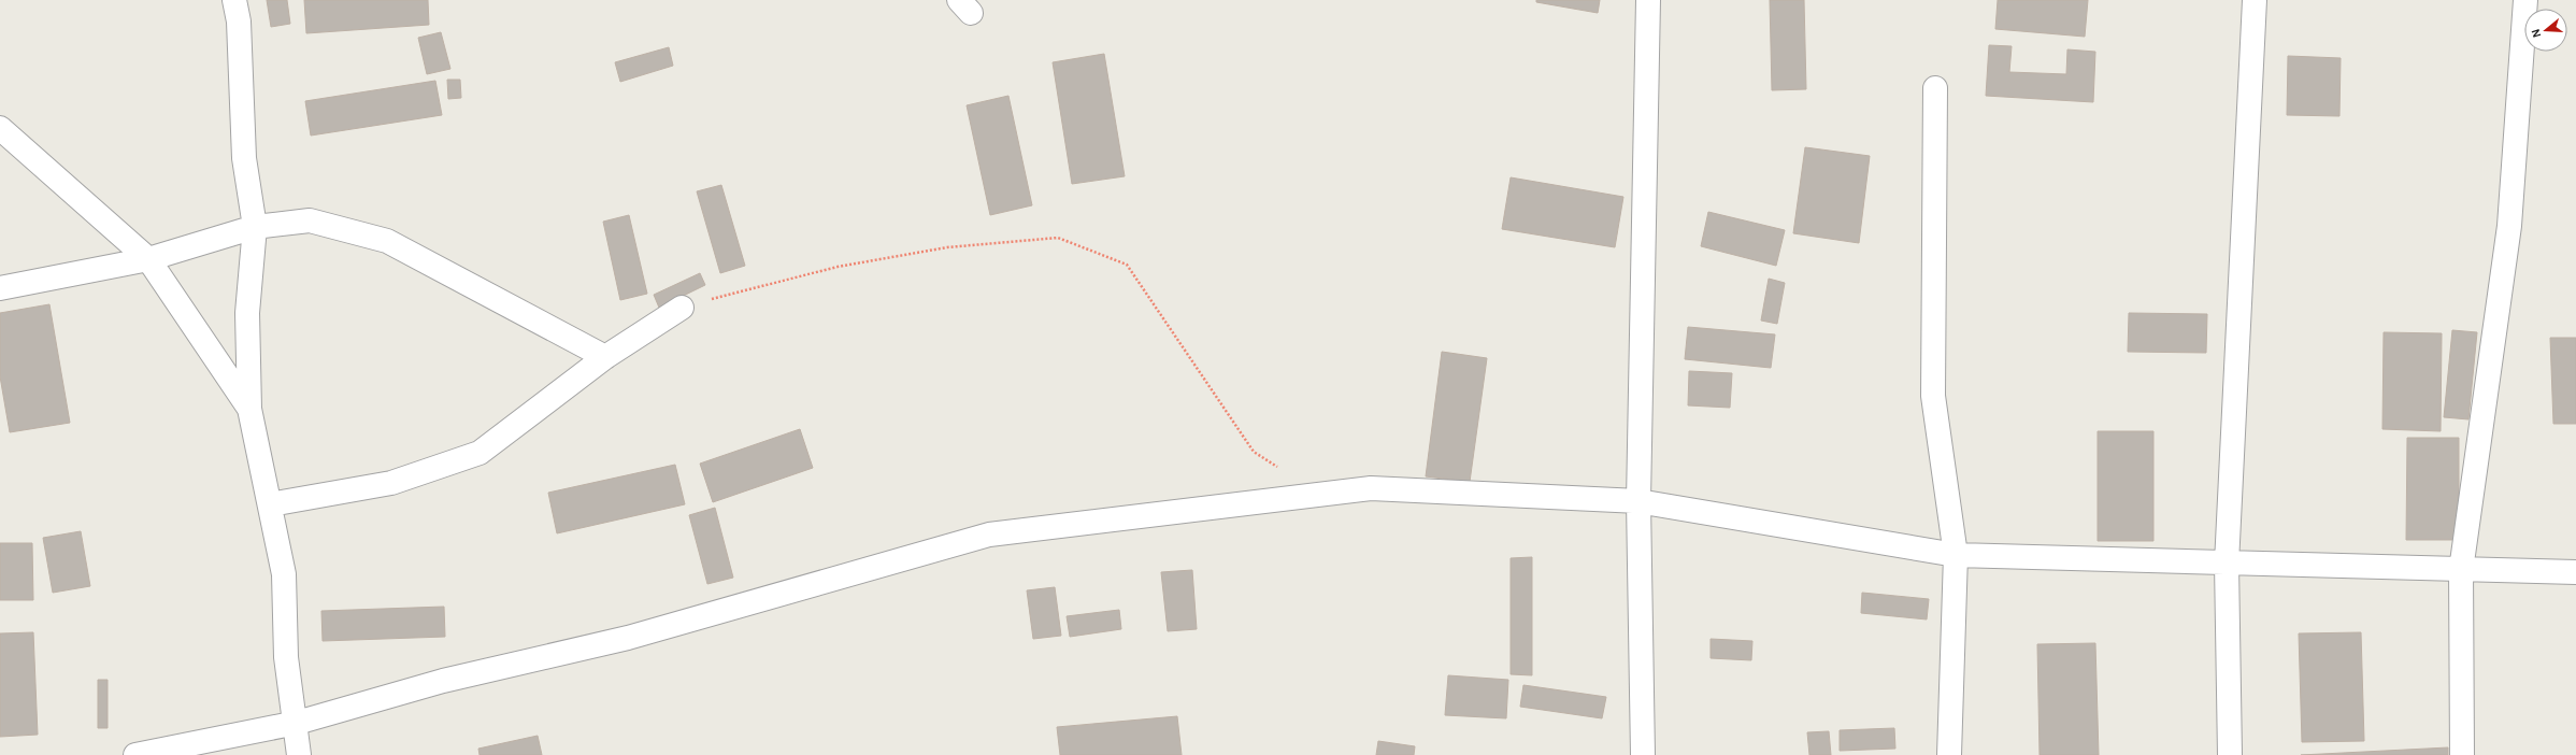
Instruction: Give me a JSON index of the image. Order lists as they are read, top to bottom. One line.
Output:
{"north":"left"}
